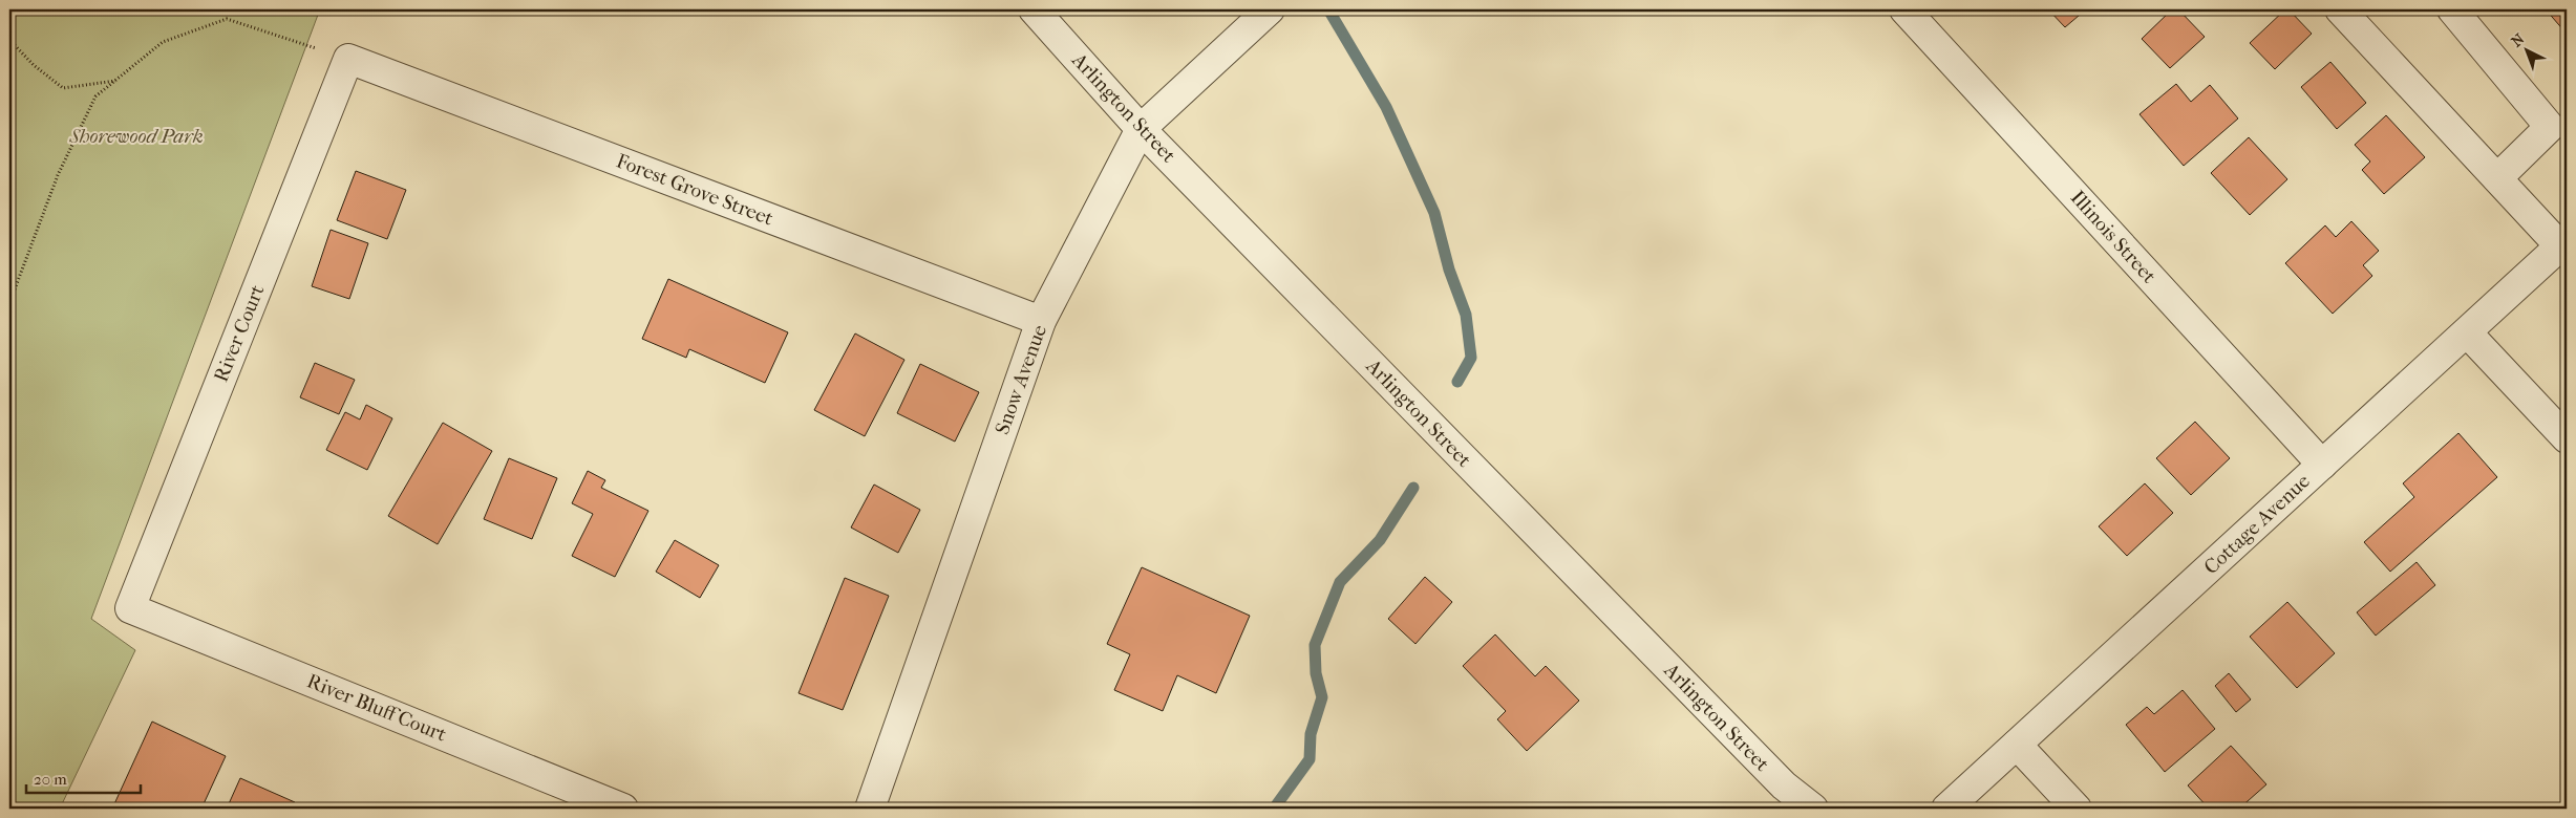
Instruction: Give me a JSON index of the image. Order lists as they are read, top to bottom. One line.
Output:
{"streets":{"street":["Arlington Street","Forest Grove Street","Illinois Street","River Court","Snow Avenue","Cottage Avenue","River Bluff Court"]},"crossings":[["Arlington Street","Snow Avenue"],["Forest Grove Street","River Court"],["Forest Grove Street","Snow Avenue"],["Illinois Street","Cottage Avenue"],["River Court","River Bluff Court"]],"parks":["Shorewood Park"],"scale_bar":"20 m","north":"top left"}
